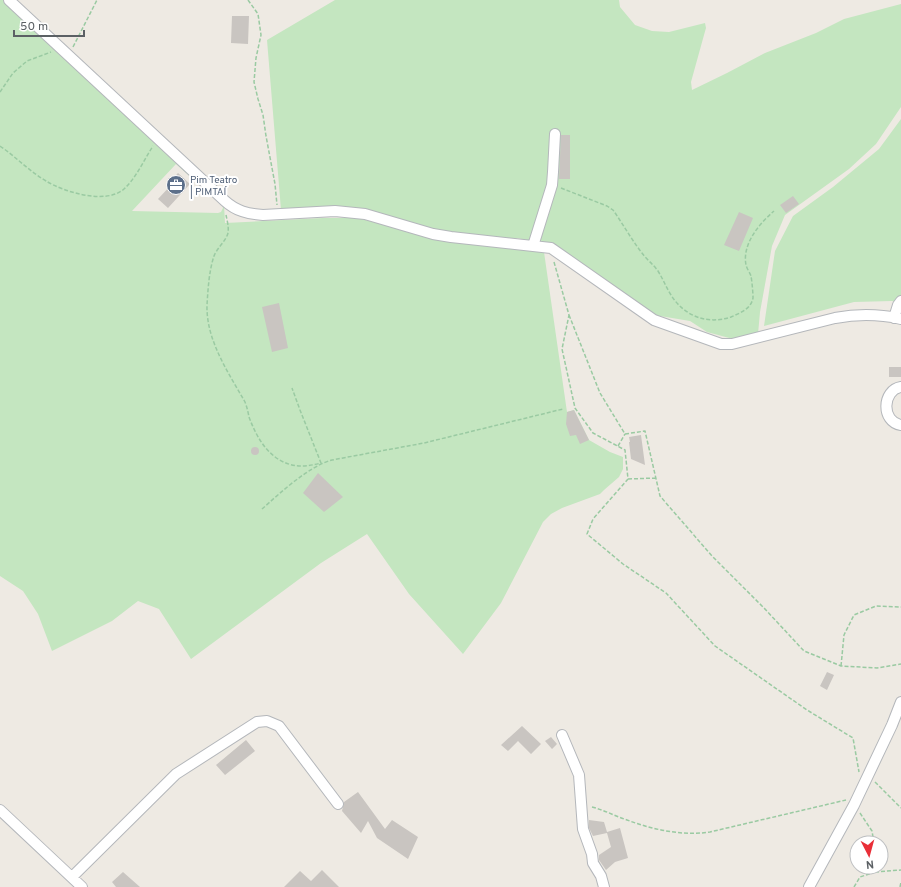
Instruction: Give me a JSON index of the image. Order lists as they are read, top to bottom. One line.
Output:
{"places":{"office":["Pim Teatro | PIMTAÍ"]},"scale_bar":"50 m","north":"bottom"}
